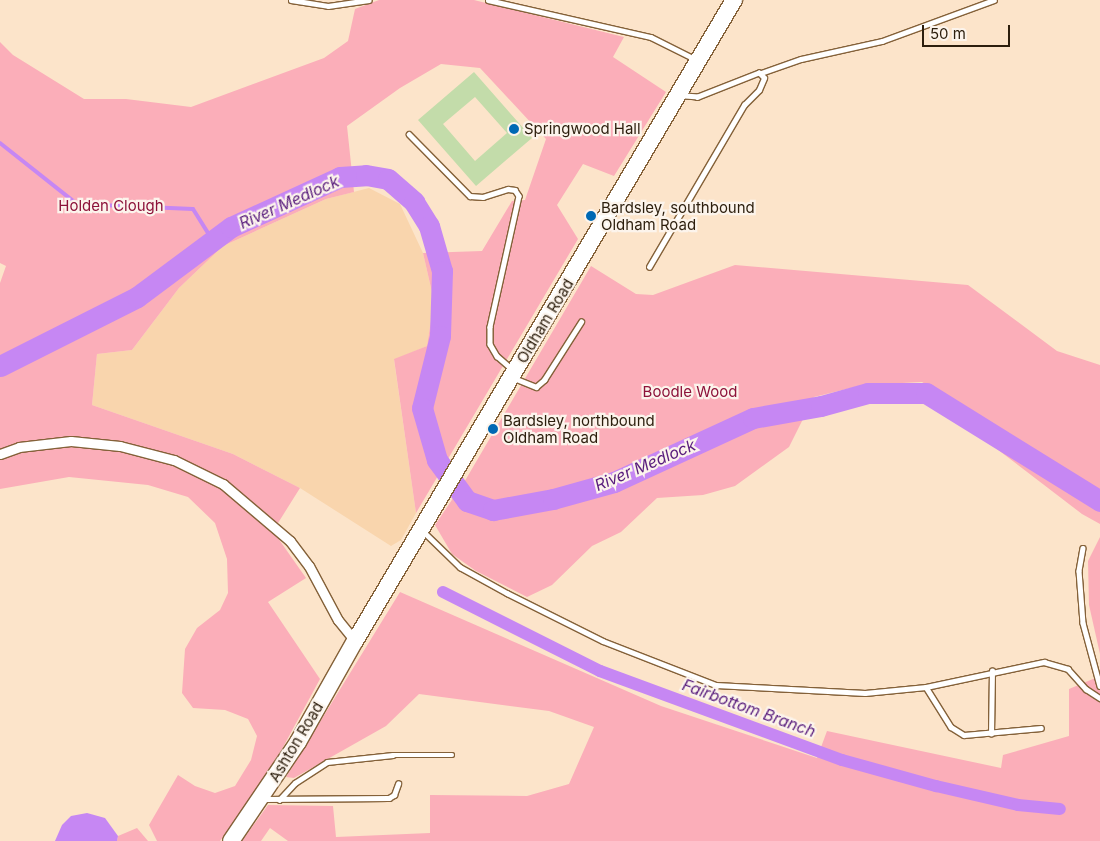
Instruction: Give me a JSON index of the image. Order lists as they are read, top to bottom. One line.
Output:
{"streets":{"highway":["Oldham Road","Ashton Road"]},"crossings":[["Oldham Road","Ashton Road"]],"water":["River Medlock","Fairbottom Branch"],"parks":["Holden Clough","Boodle Wood"],"places":["Springwood Hall","Bardsley, southbound Oldham Road","Bardsley, northbound Oldham Road"],"scale_bar":"50 m"}
